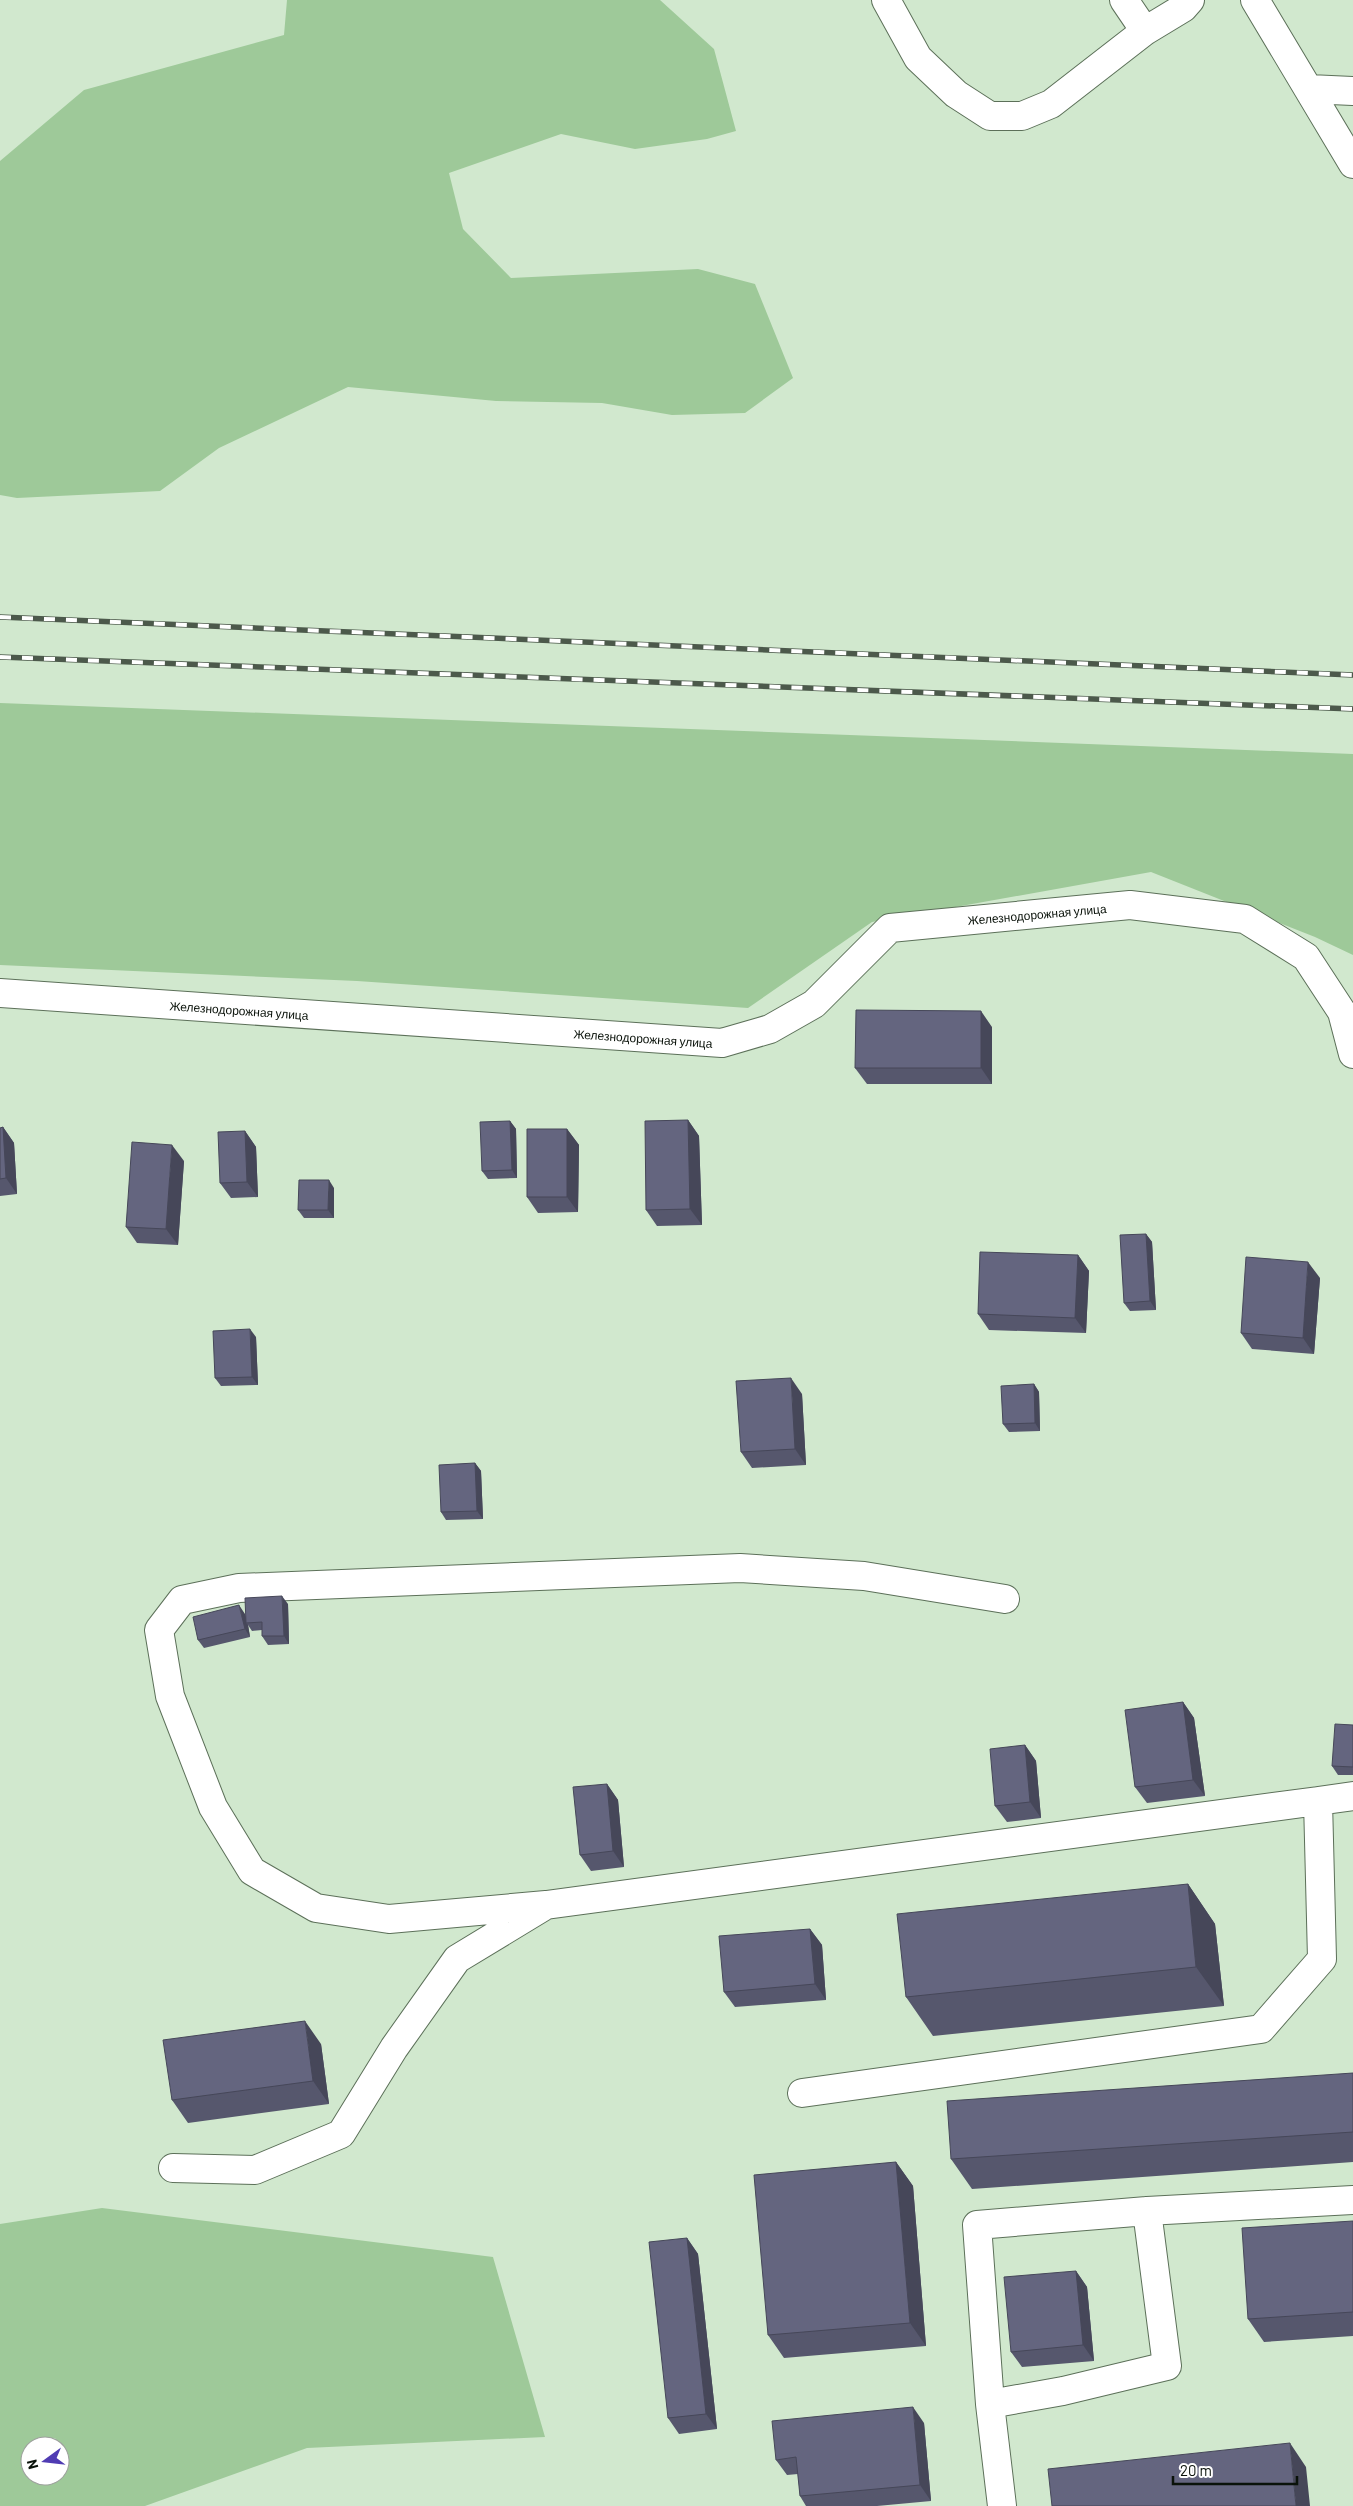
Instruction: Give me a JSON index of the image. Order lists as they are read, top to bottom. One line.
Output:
{"streets":{"street":["Железнодорожная улица"]},"scale_bar":"20 m","north":"left"}
